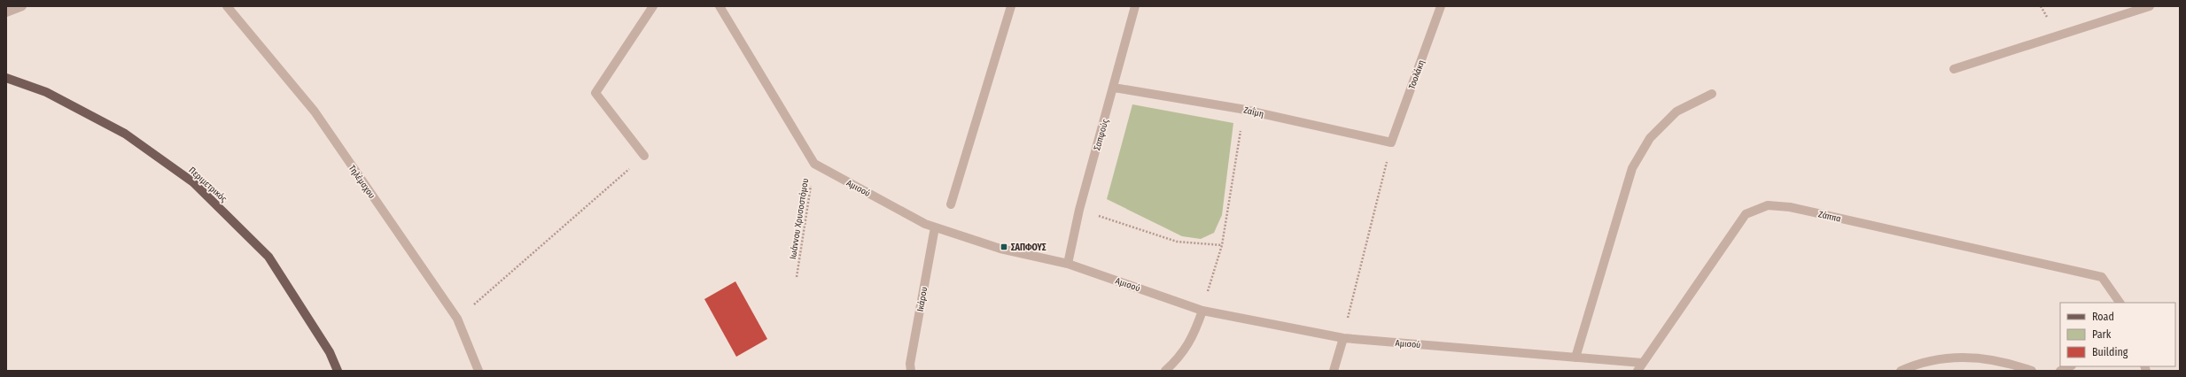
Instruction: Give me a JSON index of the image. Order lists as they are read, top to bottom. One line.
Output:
{"streets":{"main road":["Περιμετρικός"],"street":["Τσολάκη","Ζαΐμη","Σαπφούς","Τηλέμαχου","Αμισού","Ζάππα","Ικάρου"],"path":["Ιωάννου Χρυσοστόμου"]},"crossings":[["Τσολάκη","Ζαΐμη"],["Ζαΐμη","Σαπφούς"],["Σαπφούς","Αμισού"],["Αμισού","Ζάππα"],["Αμισού","Ιωάννου Χρυσοστόμου"],["Αμισού","Ικάρου"]],"places":{"transit":["ΣΑΠΦΟΥΣ"]},"legend":["Road","Park","Building"]}
